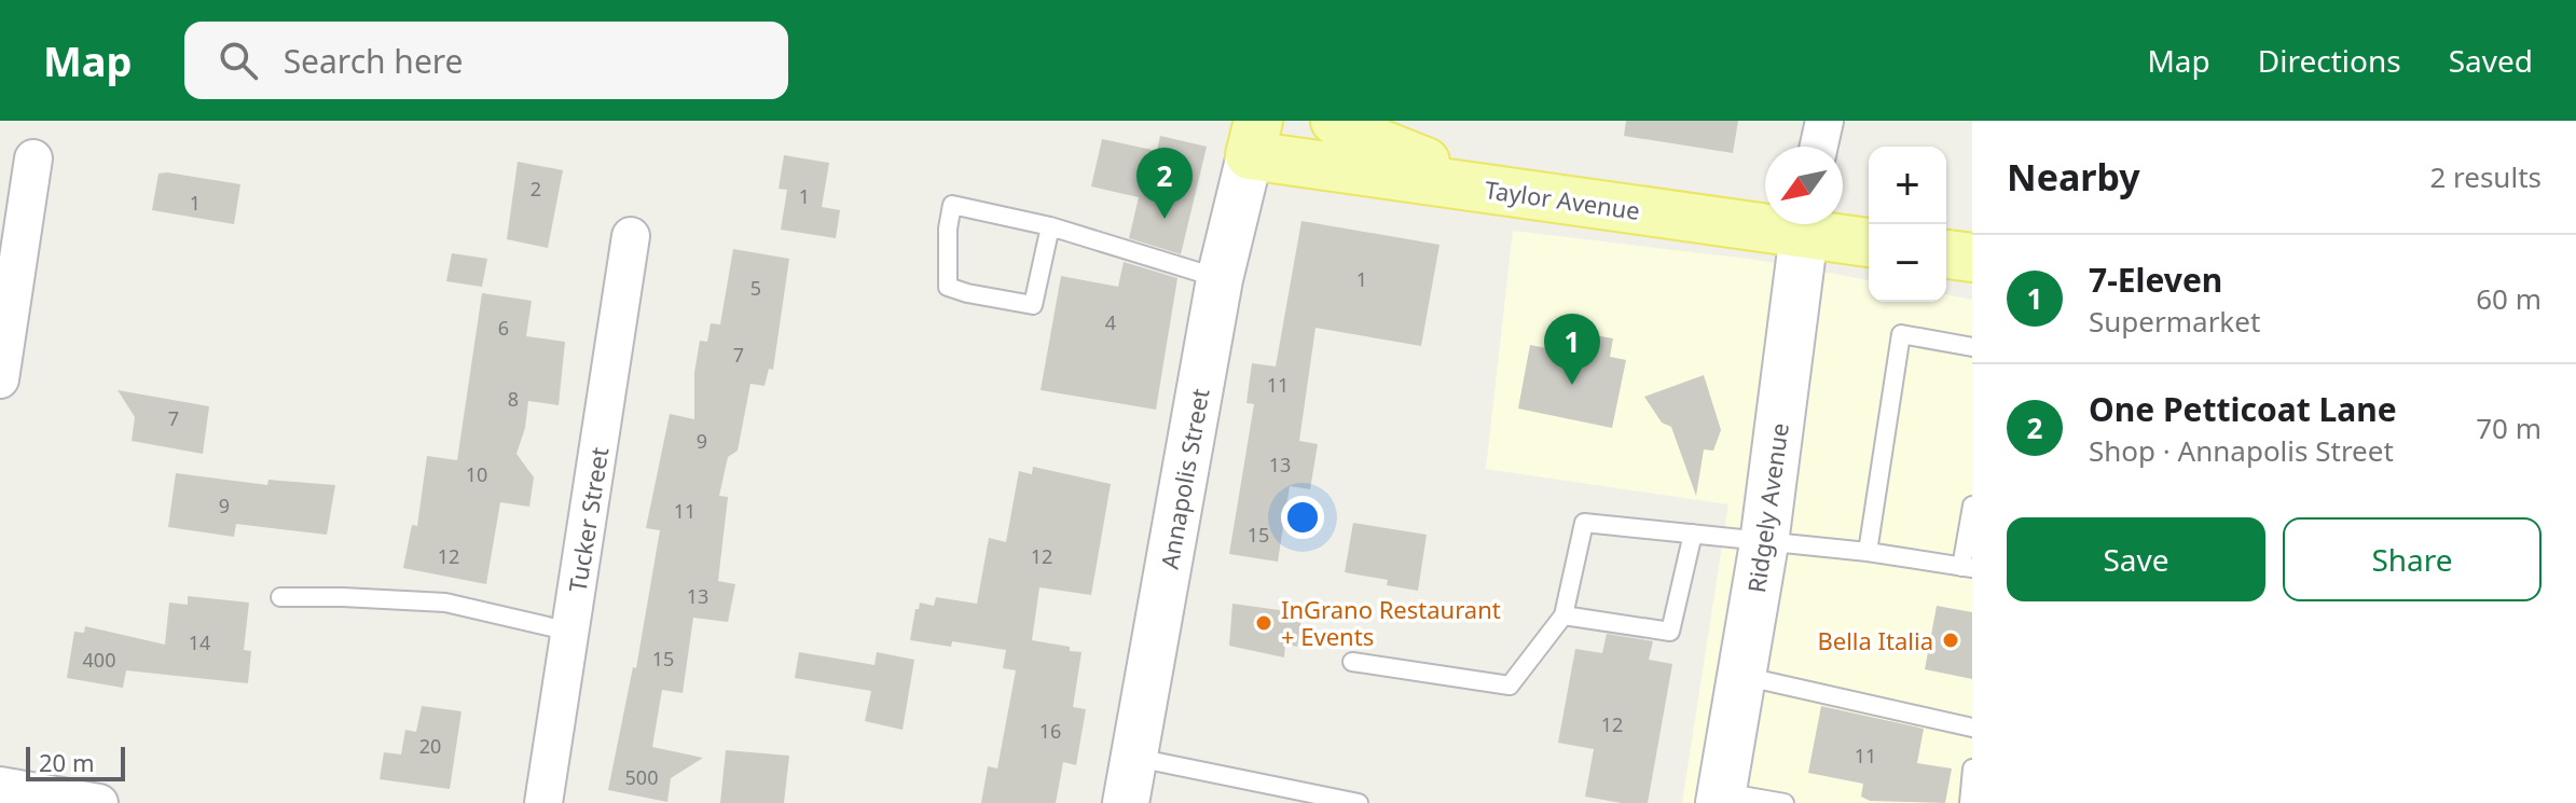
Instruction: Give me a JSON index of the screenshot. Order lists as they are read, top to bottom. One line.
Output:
{"streets":{"main road":["Taylor Avenue","Ridgely Avenue"],"street":["Annapolis Street","Tucker Street"]},"crossings":[["Taylor Avenue","Annapolis Street"]],"places":["InGrano Restaurant + Events","Bella Italia"],"house_numbers":["2","1","1","1","5","4","6","7","11","8","7","9","13","10","9","11","15","12","12","13","14","15","400","12","16","20","11","500"],"scale_bar":"20 m","north":"bottom left","page":{"header":"Map","search":"Search here","nav":["Map","Directions","Saved"],"heading":["Nearby","2 results"],"map_buttons":["+","−"],"pins":["2","1"],"list":[{"mark":"1","name":"7-Eleven","note":"Supermarket","value":"60 m"},{"mark":"2","name":"One Petticoat Lane","note":"Shop · Annapolis Street","value":"70 m"}],"buttons":["Save","Share"],"scale":"20 m"}}
